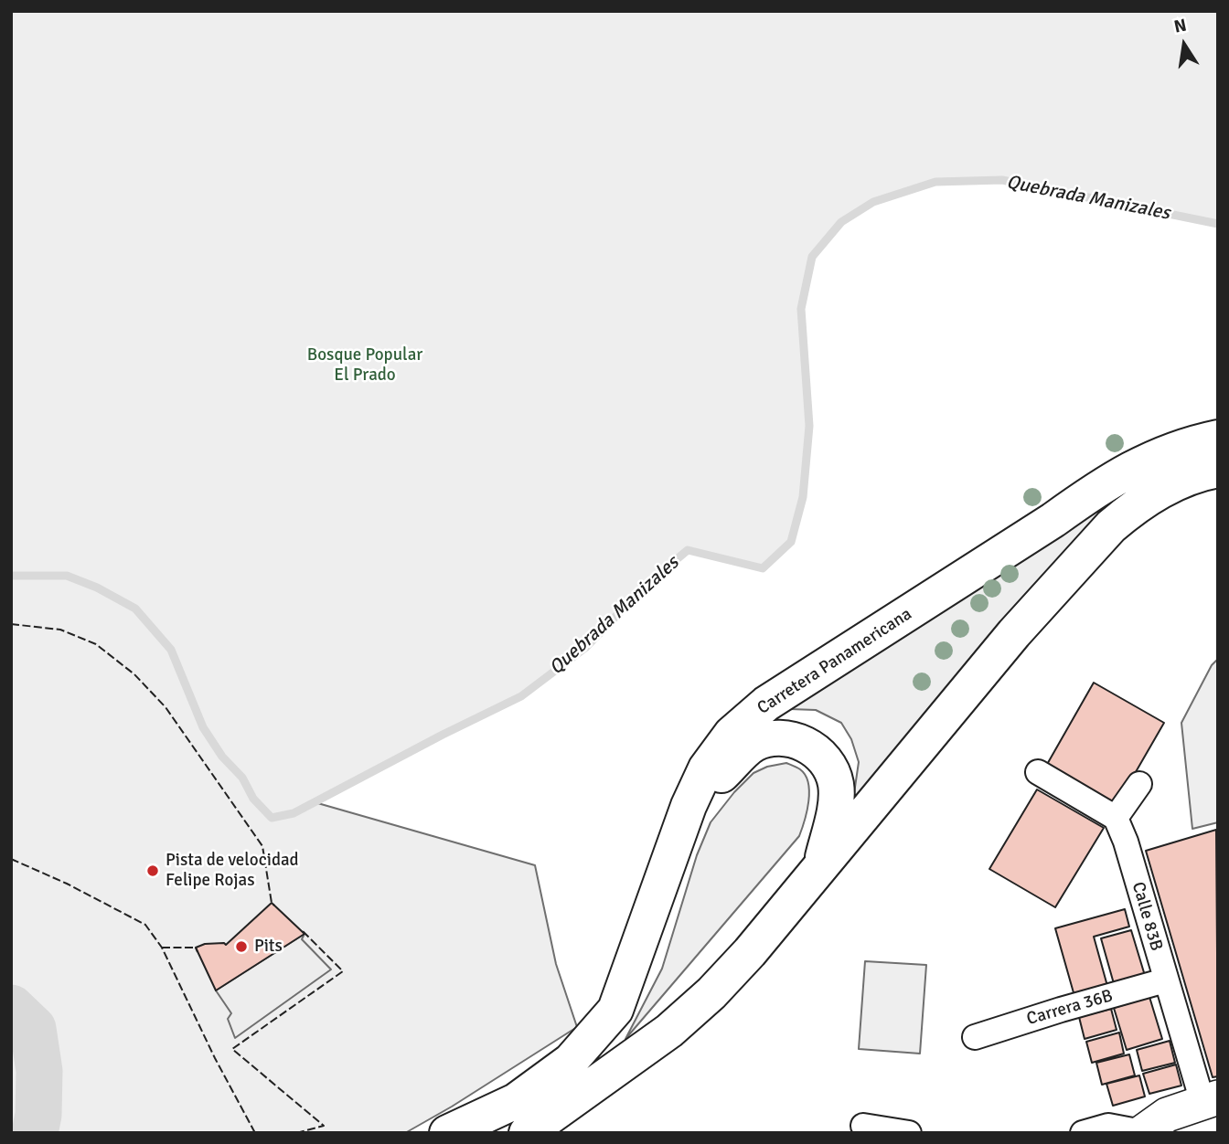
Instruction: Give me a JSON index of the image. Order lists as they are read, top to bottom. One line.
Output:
{"streets":{"highway":["Carretera Panamericana"],"street":["Calle 83B","Carrera 36B"]},"crossings":[["Calle 83B","Carrera 36B"]],"water":["Quebrada Manizales"],"parks":["Bosque Popular El Prado"],"places":["Pista de velocidad Felipe Rojas","Pits"],"north":"top"}
